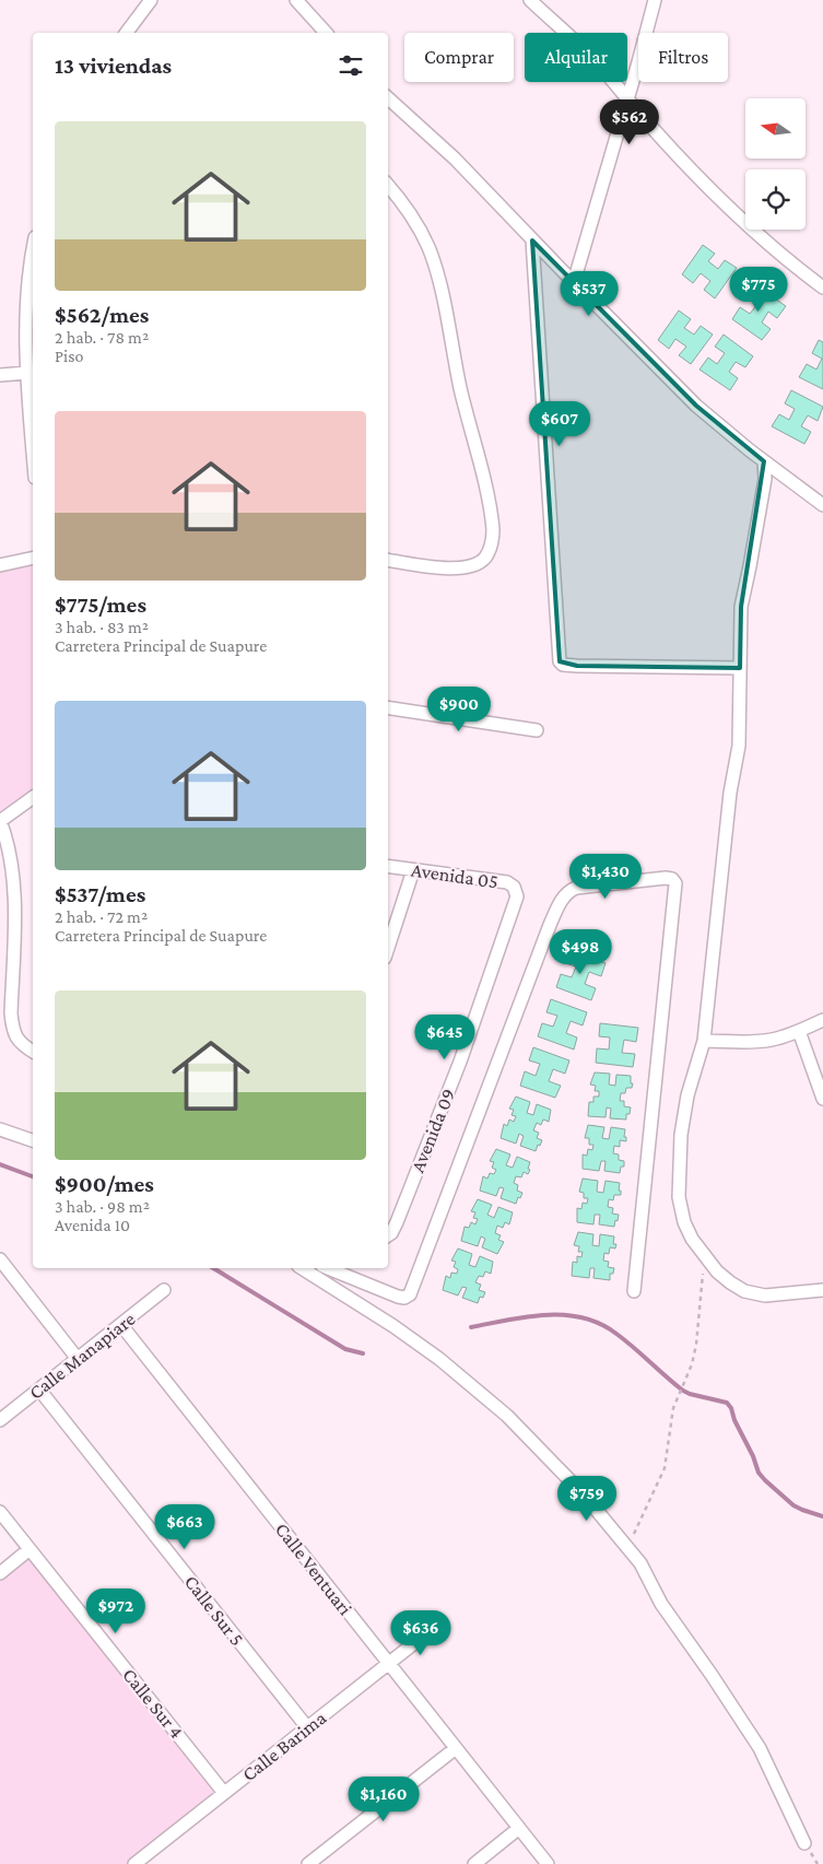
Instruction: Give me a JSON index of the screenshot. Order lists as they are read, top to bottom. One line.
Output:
{"streets":{"street":["Avenida 05","Avenida 09","Calle Manapiare","Calle Ventuari","Calle Sur 5","Calle Sur 4","Calle Barima"]},"crossings":[["Avenida 05","Avenida 09"],["Calle Manapiare","Calle Ventuari"],["Calle Manapiare","Calle Sur 5"],["Calle Ventuari","Calle Barima"],["Calle Sur 5","Calle Barima"],["Calle Sur 4","Calle Barima"]],"north":"left","page":{"chip":["Comprar","Alquilar","Filtros"],"heading":"13 viviendas","list":[{"name":"$562/mes","note":"2 hab. · 78 m² · Piso"},{"name":"$775/mes","note":"3 hab. · 83 m² · Carretera Principal de Suapure"},{"name":"$537/mes","note":"2 hab. · 72 m² · Carretera Principal de Suapure"},{"name":"$900/mes","note":"3 hab. · 98 m² · Avenida 10"}],"price":["$562","$775","$537","$607","$900","$1,430","$498","$645","$759","$663","$972","$636","$1,160"]}}
